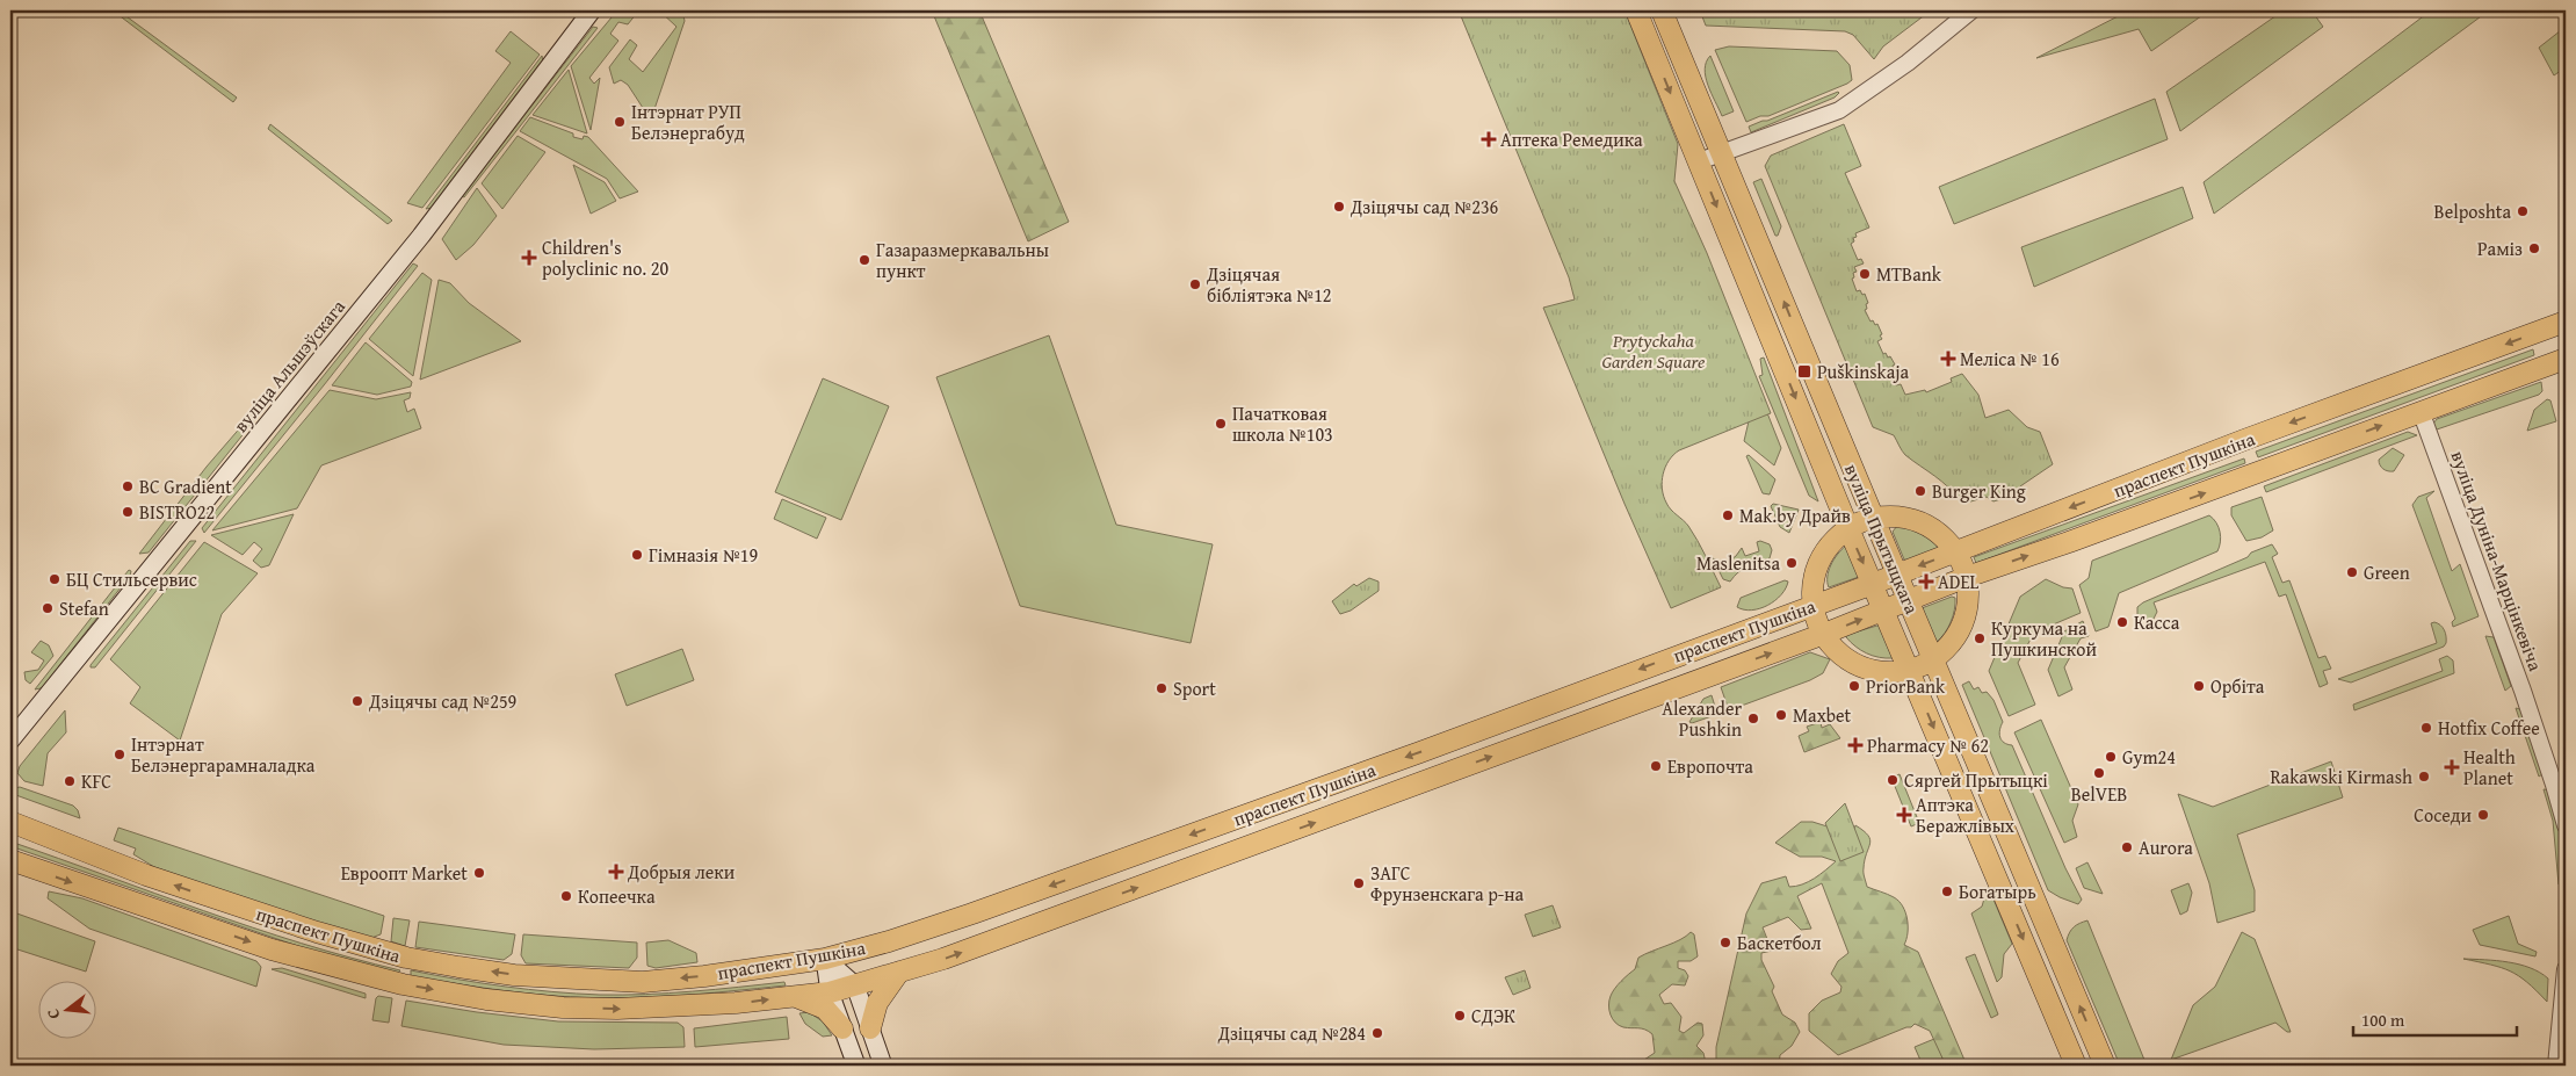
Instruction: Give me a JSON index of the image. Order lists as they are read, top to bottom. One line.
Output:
{"streets":{"main road":["вуліца Альшэўскага","праспект Пушкіна","вуліца Прытыцкага"],"street":["вуліца Дуніна-Марцінкевіча"]},"crossings":[["праспект Пушкіна","вуліца Прытыцкага"],["праспект Пушкіна","вуліца Дуніна-Марцінкевіча"]],"parks":["Prytyckaha Garden Square"],"places":{"other":["Інтэрнат РУП Белэнергабуд","Дзіцячы сад №236","Belposhta","Рамiз","Газаразмеркавальны пункт","MTBank","Дзіцячая бібліятэка №12","Пачатковая школа №103","BC Gradient","Burger King","BISTRO22","Маk.by Драйв","Гімназія №19","Maslenitsa","Green","БЦ Стильсервис","Stefan","Касса","Куркума на Пушкинской","PriorBank","Oрбіта","Sport","Дзіцячы сад №259","Maxbet","Alexander Pushkin","Hotfix Coffee","Інтэрнат Белэнергарамналадка","Gym24","Европочта","BelVEB","Rakawski Kirmash","Сяргей Прытыцкі","KFC","Соседи","Aurora","Евроопт Market","ЗАГС Фрунзенскага р-на","Богатырь","Копеечка","Баскетбол","СДЭК","Дзіцячы сад №284"],"health":["Аптека Ремедика","Children's polyclinic no. 20","Меліса № 16","ADEL","Pharmacy № 62","Health Planet","Аптэка Беражлівых","Добрыя леки"],"transit":["Puškinskaja"]},"scale_bar":"100 m","north":"left"}
